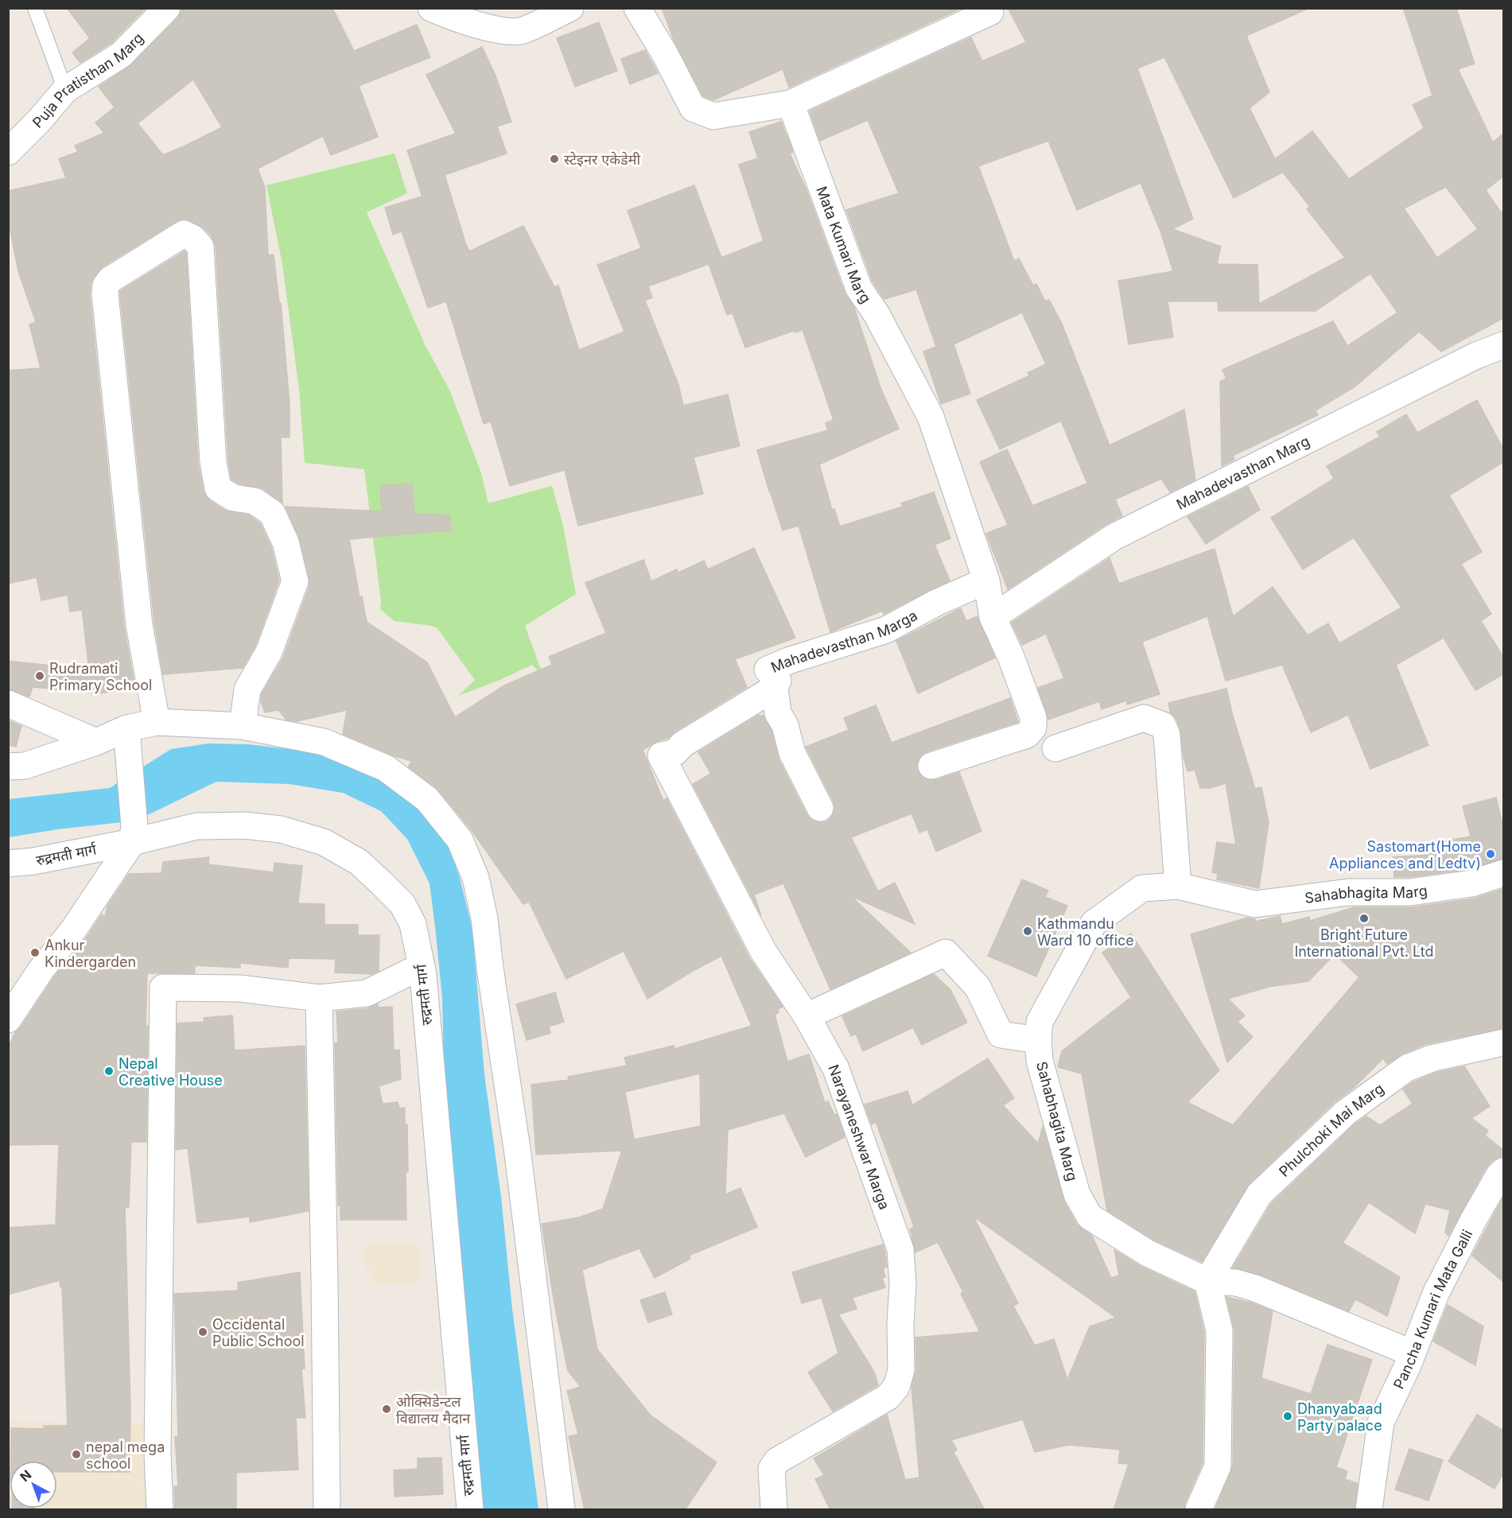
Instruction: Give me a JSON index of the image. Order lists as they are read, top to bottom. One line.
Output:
{"streets":{"street":["Puja Pratisthan Marg","Mata Kumari Marg","Mahadevasthan Marg","Mahadevasthan Marga","रुद्रमती मार्ग","Sahabhagita Marg","Phulchoki Mai Marg","Narayaneshwar Marga","Pancha Kumari Mata Galli"]},"crossings":[["Mata Kumari Marg","Mahadevasthan Marg"],["Mata Kumari Marg","Mahadevasthan Marga"],["Mahadevasthan Marga","Narayaneshwar Marga"],["Sahabhagita Marg","Phulchoki Mai Marg"]],"places":["स्टेइनर एकेडेमी","Rudramati Primary School","Sastomart(Home Appliances and Ledtv)","Bright Future International Pvt. Ltd","Kathmandu Ward 10 office","Ankur Kindergarden","Nepal Creative House","Occidental Public School","ओक्सिडेन्टल विद्यालय मैदान","Dhanyabaad Party palace","nepal mega school"],"north":"top left"}
